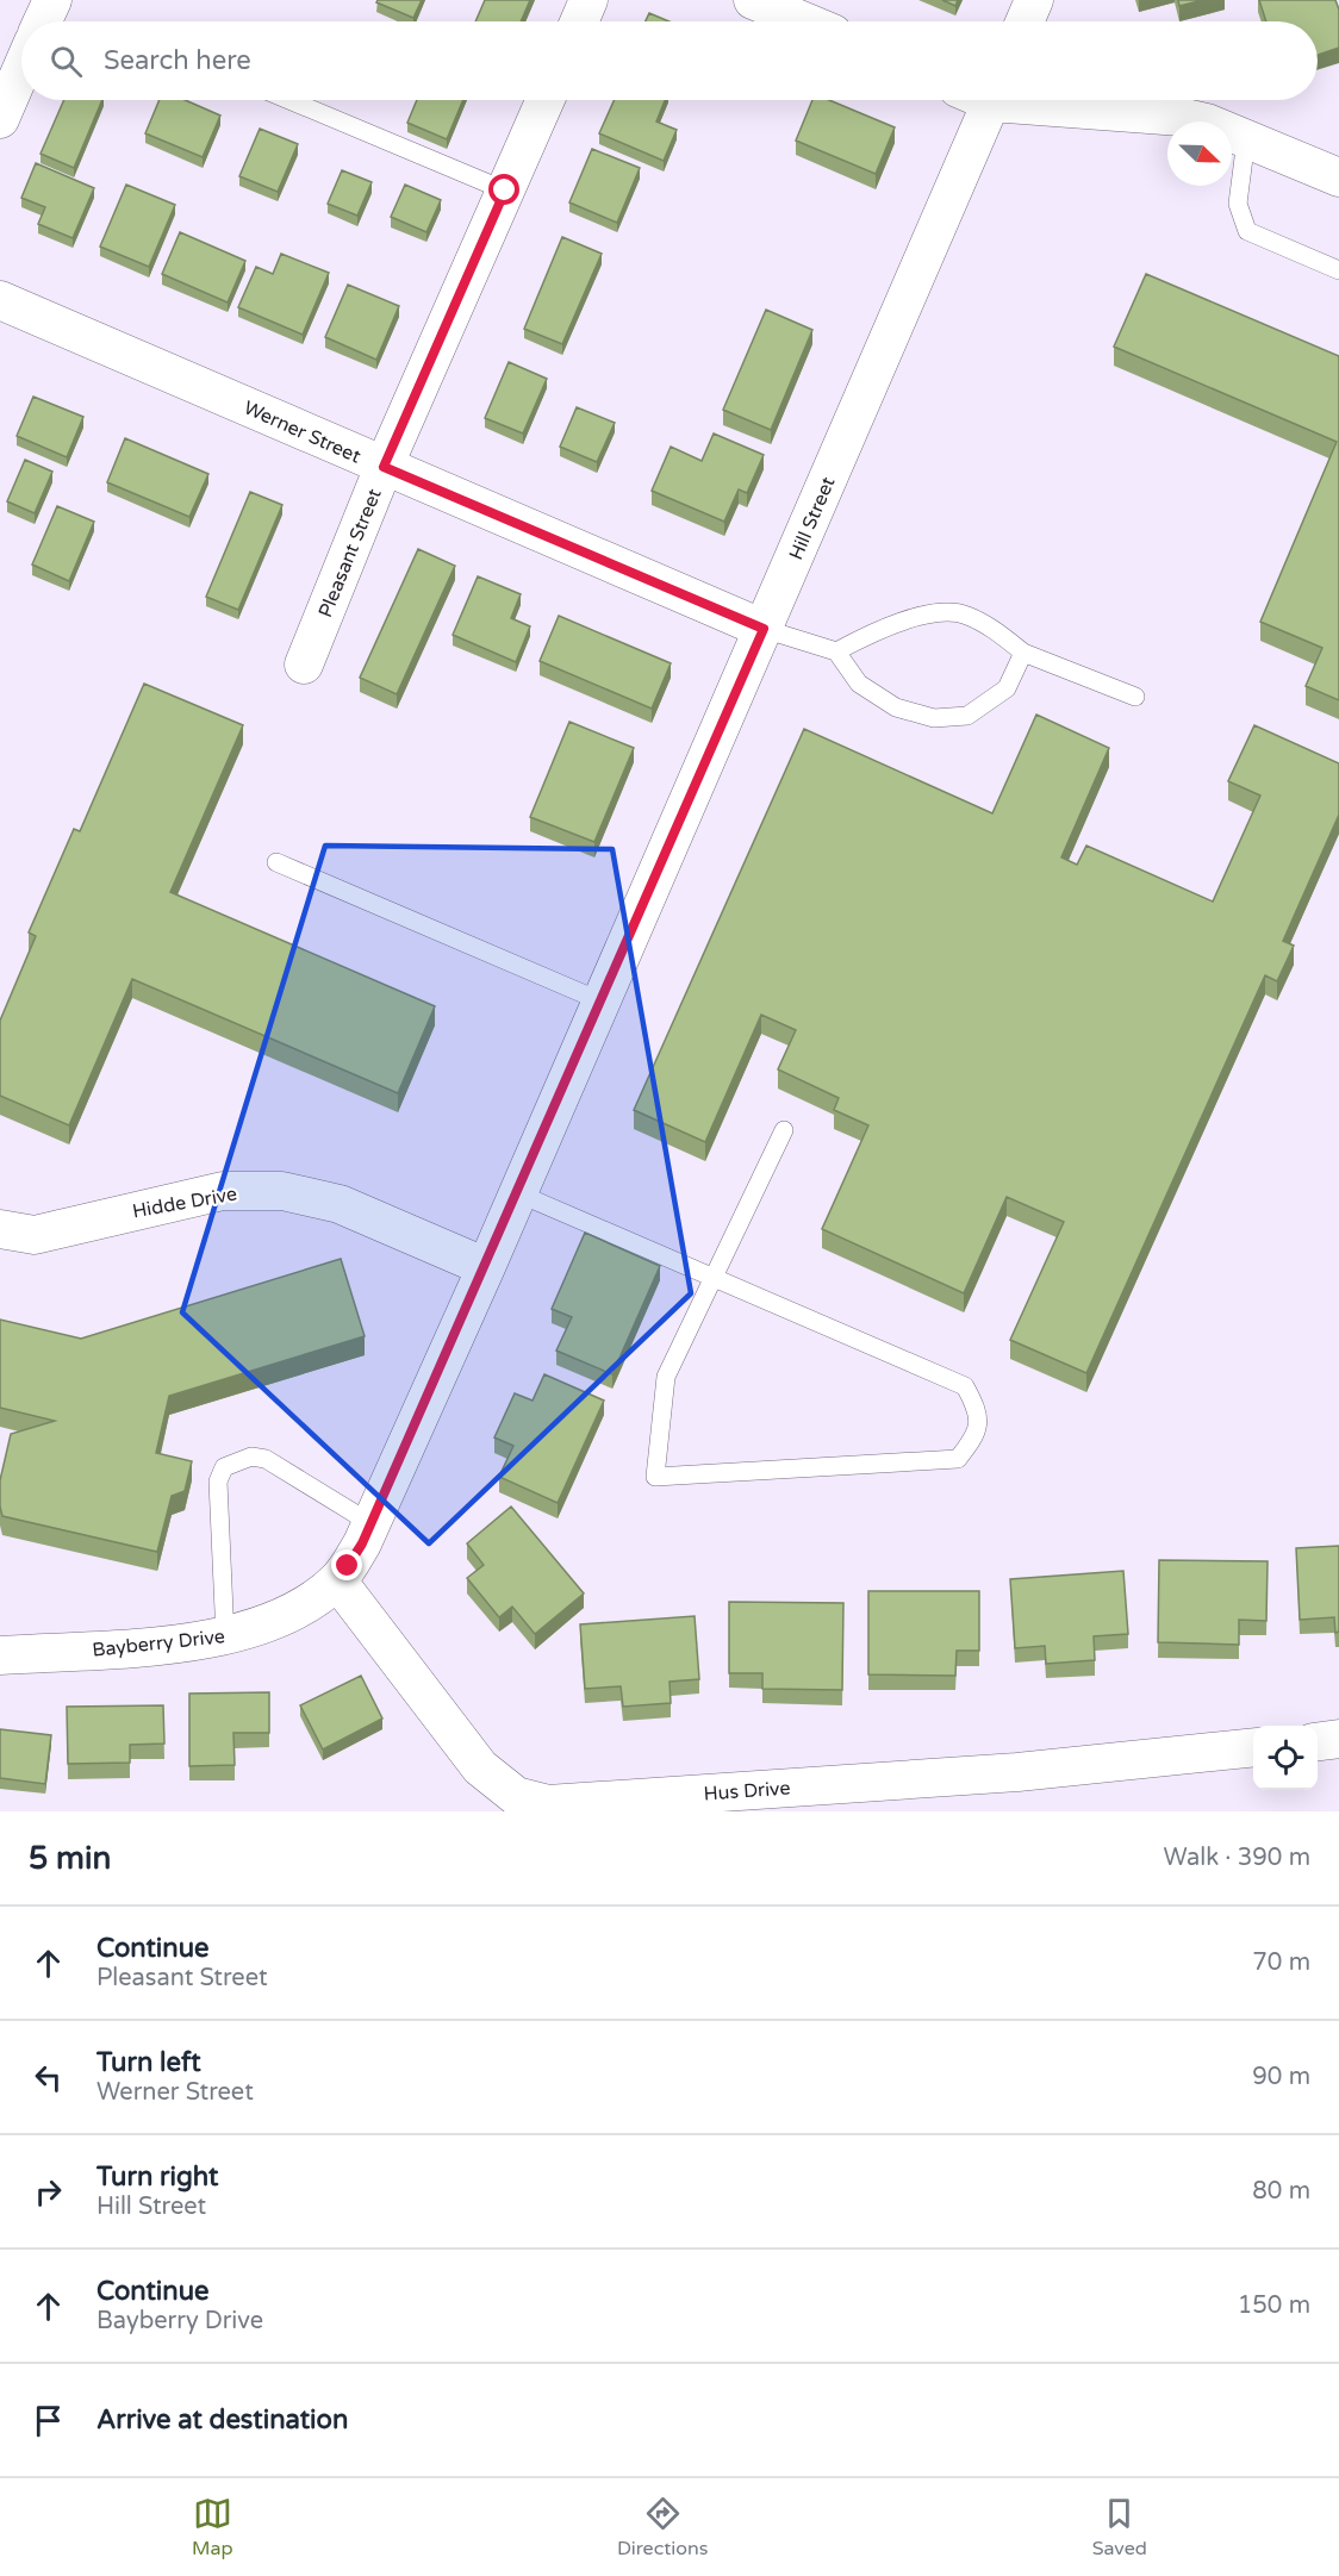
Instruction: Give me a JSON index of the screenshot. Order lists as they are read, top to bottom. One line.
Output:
{"streets":{"street":["Werner Street","Hill Street","Pleasant Street","Hidde Drive","Bayberry Drive","Hus Drive"]},"crossings":[["Werner Street","Hill Street"],["Werner Street","Pleasant Street"],["Hill Street","Bayberry Drive"],["Hidde Drive","Bayberry Drive"],["Bayberry Drive","Hus Drive"]],"north":"bottom right","page":{"search":"Search here","heading":["5 min","Walk · 390 m"],"list":[["Continue","Pleasant Street","70 m"],["Turn left","Werner Street","90 m"],["Turn right","Hill Street","80 m"],["Continue","Bayberry Drive","150 m"],"Arrive at destination"],"nav":["Map","Directions","Saved"]}}
